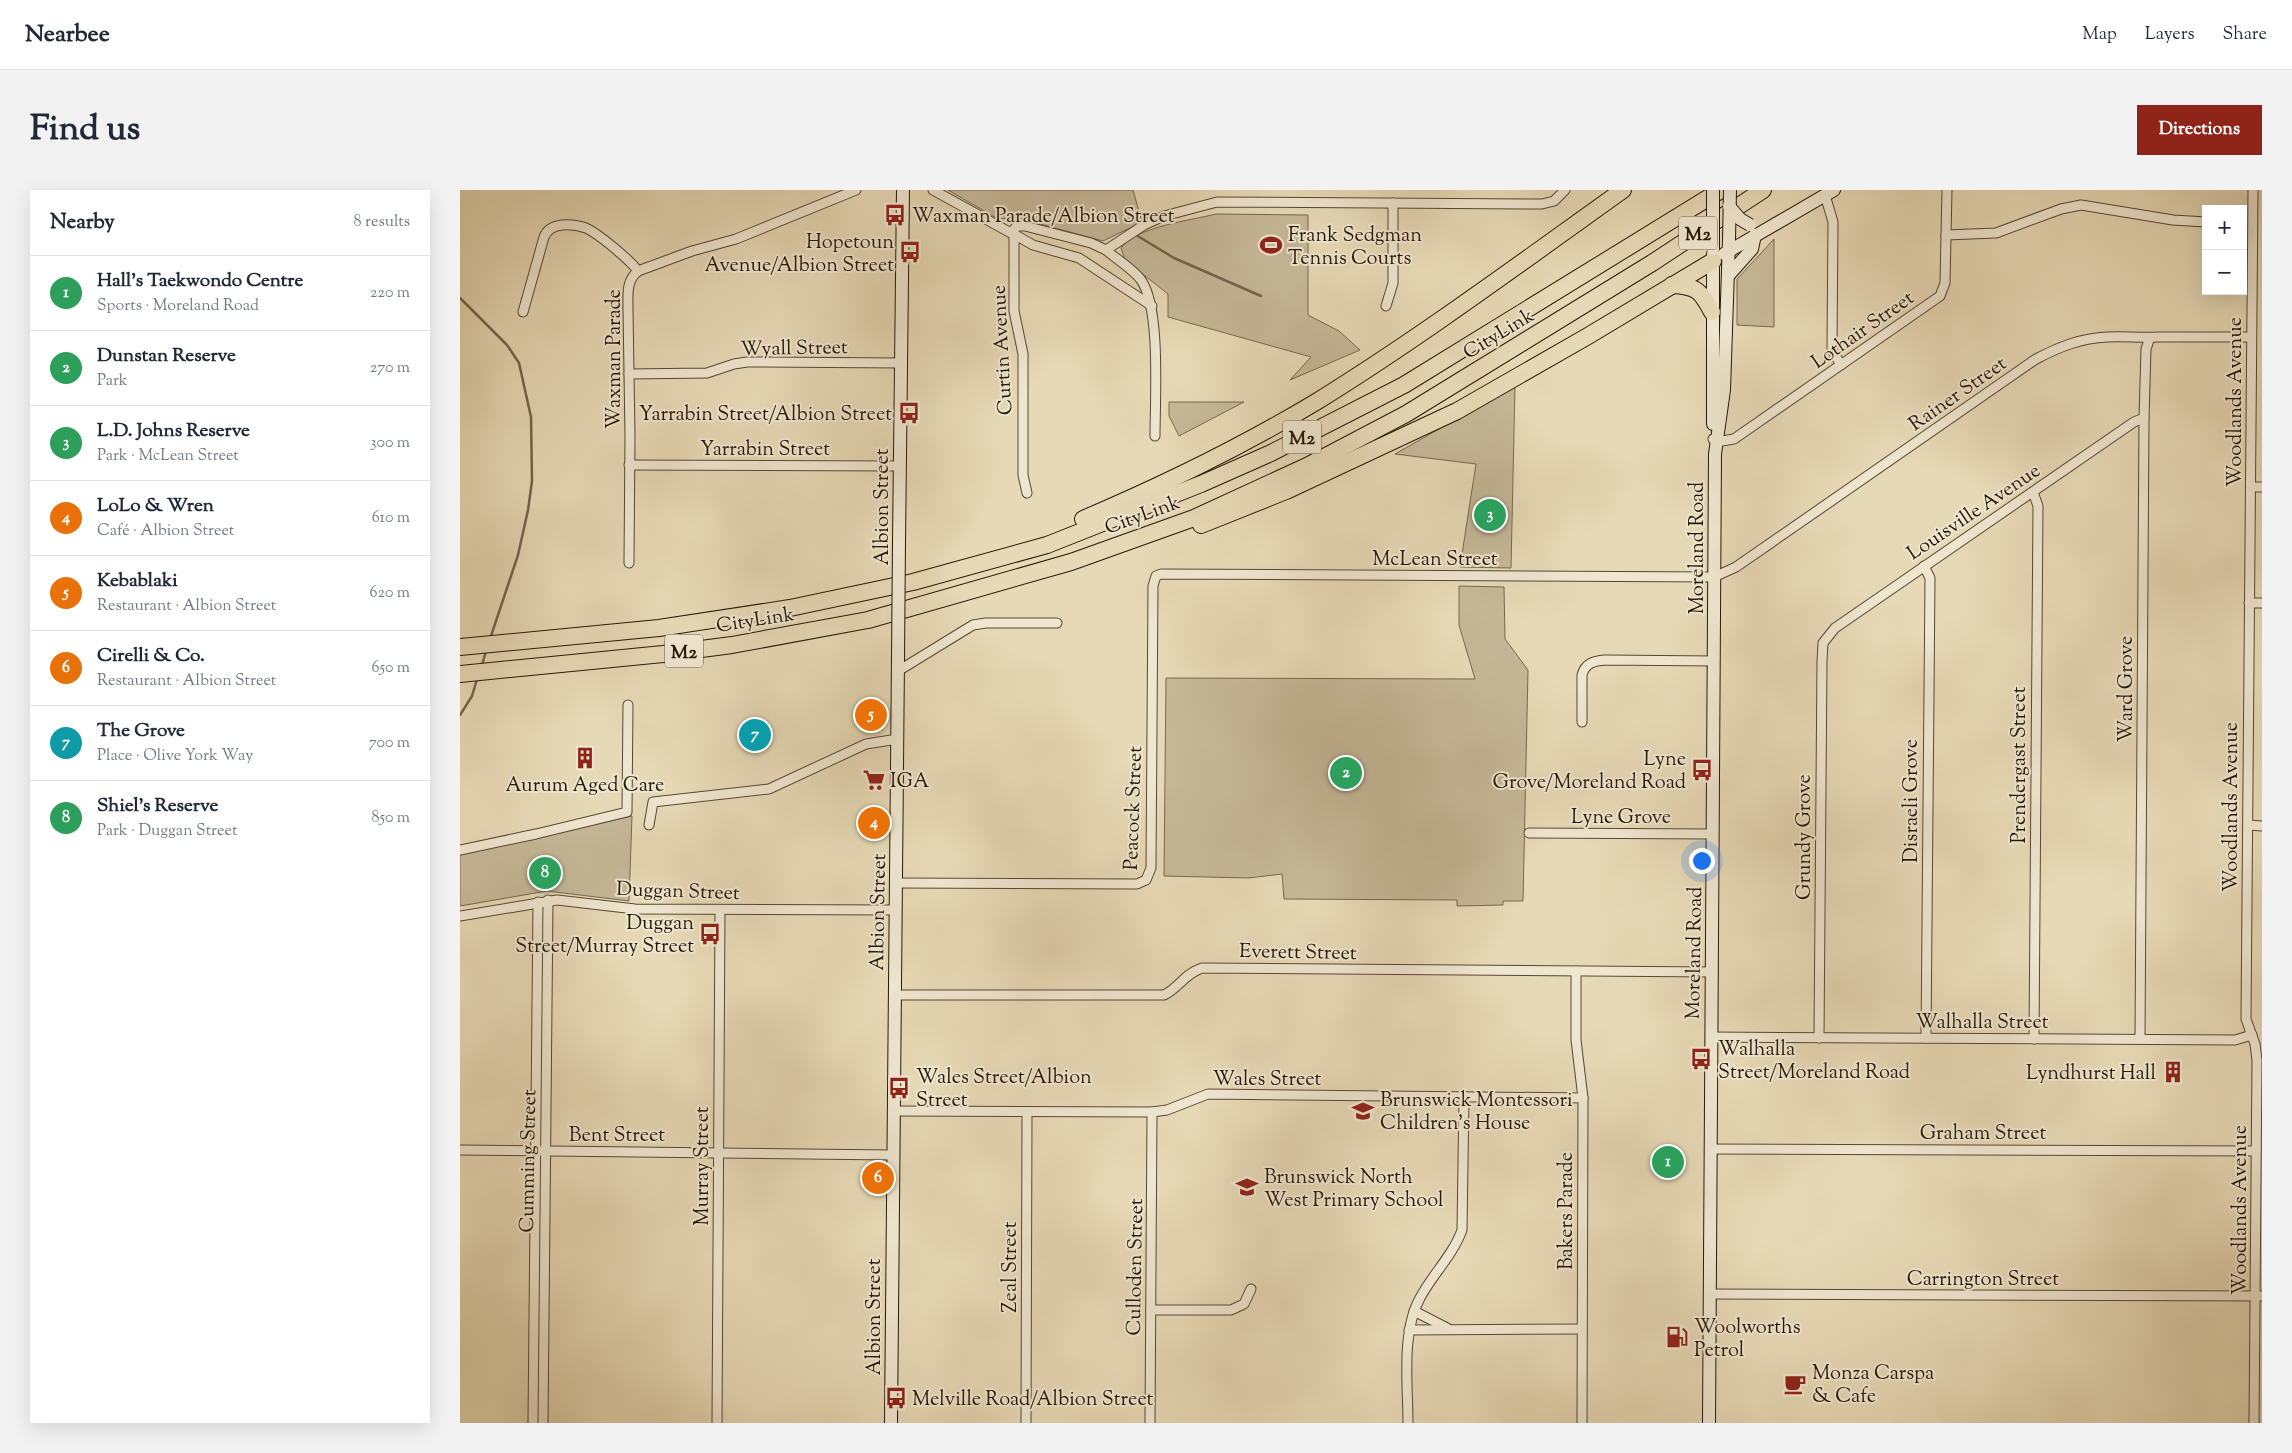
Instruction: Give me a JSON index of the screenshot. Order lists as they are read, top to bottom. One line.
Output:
{"streets":{"highway":["M2","CityLink"],"main road":["Albion Street","Moreland Road"],"street":["Lothair Street","Wyall Street","Curtin Avenue","Waxman Parade","Rainer Street","Woodlands Avenue","Yarrabin Street","Louisville Avenue","McLean Street","Ward Grove","Prendergast Street","Disraeli Grove","Peacock Street","Lyne Grove","Grundy Grove","Duggan Street","Everett Street","Walhalla Street","Wales Street","Graham Street","Bent Street","Cumming Street","Murray Street","Bakers Parade","Zeal Street","Culloden Street","Carrington Street"]},"crossings":[["Lothair Street","Moreland Road"],["Wyall Street","Waxman Parade"],["Wyall Street","Albion Street"],["Waxman Parade","Yarrabin Street"],["Rainer Street","Woodlands Avenue"],["Rainer Street","Moreland Road"],["Rainer Street","McLean Street"],["Rainer Street","Ward Grove"],["Woodlands Avenue","Walhalla Street"],["Woodlands Avenue","Graham Street"],["Woodlands Avenue","Carrington Street"],["Yarrabin Street","Albion Street"],["Albion Street","Peacock Street"],["Albion Street","Duggan Street"],["Albion Street","Everett Street"],["Albion Street","Wales Street"],["Albion Street","Bent Street"],["Louisville Avenue","Ward Grove"],["Louisville Avenue","Prendergast Street"],["Louisville Avenue","Disraeli Grove"],["Louisville Avenue","Grundy Grove"],["Moreland Road","McLean Street"],["Moreland Road","Lyne Grove"],["Moreland Road","Everett Street"],["Moreland Road","Walhalla Street"],["Moreland Road","Graham Street"],["Moreland Road","Carrington Street"],["McLean Street","Peacock Street"],["Ward Grove","Walhalla Street"],["Prendergast Street","Walhalla Street"],["Disraeli Grove","Walhalla Street"],["Grundy Grove","Walhalla Street"],["Duggan Street","Cumming Street"],["Duggan Street","Murray Street"],["Everett Street","Bakers Parade"],["Wales Street","Bakers Parade"],["Wales Street","Zeal Street"],["Wales Street","Culloden Street"],["Bent Street","Cumming Street"],["Bent Street","Murray Street"]],"places":{"bus stop":["Waxman Parade/Albion Street","Hopetoun Avenue/Albion Street","Yarrabin Street/Albion Street","Lyne Grove/Moreland Road","Duggan Street/Murray Street","Walhalla Street/Moreland Road","Wales Street/Albion Street","Melville Road/Albion Street"],"sports":["Frank Sedgman Tennis Courts"],"building":["Aurum Aged Care","Lyndhurst Hall"],"supermarket":["IGA"],"school or university":["Brunswick Montessori Children's House","Brunswick North West Primary School"],"fuel station":["Woolworths Petrol"],"cafe":["Monza Carspa & Cafe"]},"page":{"header":"Nearbee","nav":["Map","Layers","Share"],"title":"Find us","buttons":"Directions","heading":["Nearby","8 results"],"map_buttons":["+","−"],"list":[{"mark":"1","name":"Hall's Taekwondo Centre","note":"Sports · Moreland Road","value":"220 m"},{"mark":"2","name":"Dunstan Reserve","note":"Park","value":"270 m"},{"mark":"3","name":"L.D. Johns Reserve","note":"Park · McLean Street","value":"300 m"},{"mark":"4","name":"LoLo & Wren","note":"Café · Albion Street","value":"610 m"},{"mark":"5","name":"Kebablaki","note":"Restaurant · Albion Street","value":"620 m"},{"mark":"6","name":"Cirelli & Co.","note":"Restaurant · Albion Street","value":"650 m"},{"mark":"7","name":"The Grove","note":"Place · Olive York Way","value":"700 m"},{"mark":"8","name":"Shiel's Reserve","note":"Park · Duggan Street","value":"850 m"}],"pins":["3","5","7","2","4","8","1","6"]}}
